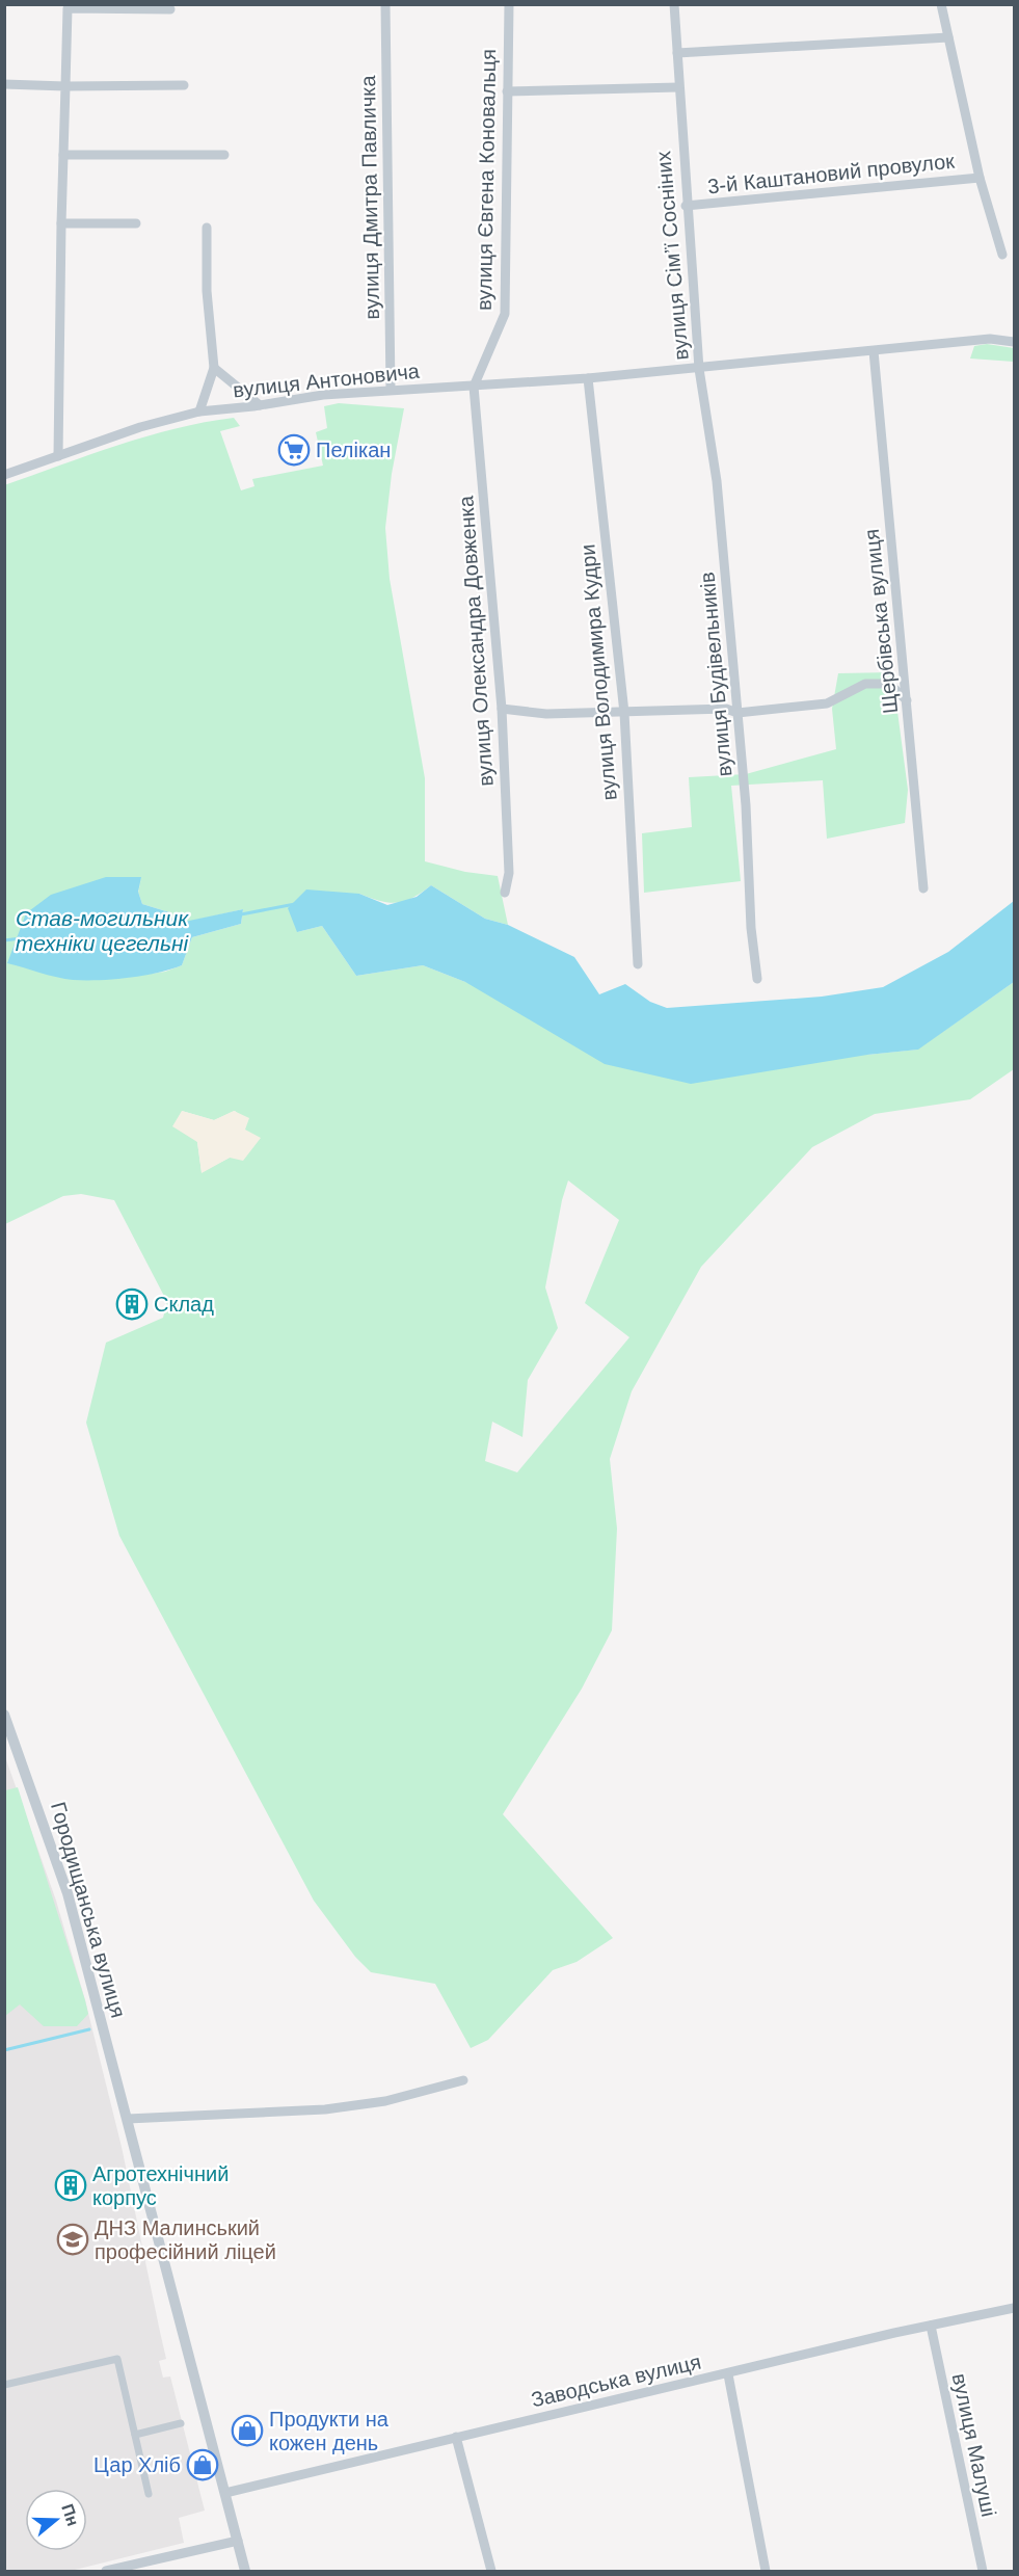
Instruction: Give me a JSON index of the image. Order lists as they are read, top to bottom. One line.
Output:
{"streets":{"street":["3-й Каштановий провулок","вулиця Євгена Коновальця","вулиця Дмитра Павличка","вулиця Сім’ї Сосніних","вулиця Антоновича","Щербівська вулиця","вулиця Олександра Довженка","вулиця Володимира Кудри","вулиця Будівельників","Городищанська вулиця","Заводська вулиця","вулиця Малуші"]},"crossings":[["3-й Каштановий провулок","вулиця Сім’ї Сосніних"],["вулиця Євгена Коновальця","вулиця Антоновича"],["вулиця Євгена Коновальця","вулиця Олександра Довженка"],["вулиця Дмитра Павличка","вулиця Антоновича"],["вулиця Сім’ї Сосніних","вулиця Антоновича"],["вулиця Сім’ї Сосніних","Щербівська вулиця"],["вулиця Сім’ї Сосніних","вулиця Будівельників"],["вулиця Антоновича","вулиця Олександра Довженка"],["вулиця Антоновича","вулиця Володимира Кудри"],["вулиця Антоновича","вулиця Будівельників"],["Городищанська вулиця","Заводська вулиця"],["Заводська вулиця","вулиця Малуші"]],"water":["Став-могильник техніки цегельні"],"places":{"supermarket":["Пелікан"],"building":["Склад","Агротехнічний корпус"],"school or university":["ДНЗ Малинський професійний ліцей"],"shop":["Продукти на кожен день","Цар Хліб"]},"north":"right"}
